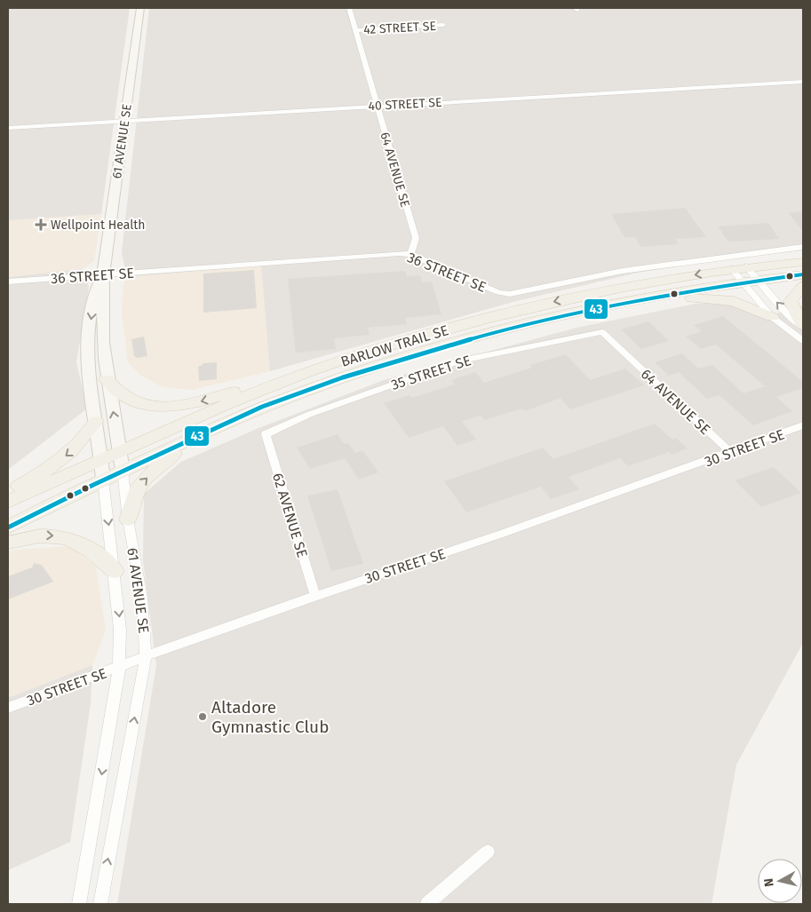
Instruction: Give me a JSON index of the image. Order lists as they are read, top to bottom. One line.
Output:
{"streets":{"main road":["BARLOW TRAIL SE"],"street":["42 STREET SE","40 STREET SE","61 AVENUE SE","64 AVENUE SE","36 STREET SE","35 STREET SE","30 STREET SE","62 AVENUE SE"]},"crossings":[["42 STREET SE","64 AVENUE SE"],["40 STREET SE","61 AVENUE SE"],["40 STREET SE","64 AVENUE SE"],["61 AVENUE SE","36 STREET SE"],["61 AVENUE SE","BARLOW TRAIL SE"],["61 AVENUE SE","30 STREET SE"],["64 AVENUE SE","36 STREET SE"],["64 AVENUE SE","35 STREET SE"],["64 AVENUE SE","30 STREET SE"],["35 STREET SE","62 AVENUE SE"],["30 STREET SE","62 AVENUE SE"]],"places":{"health":["Wellpoint Health"],"other":["Altadore Gymnastic Club"]},"lines":["transit line 43"],"north":"left"}
